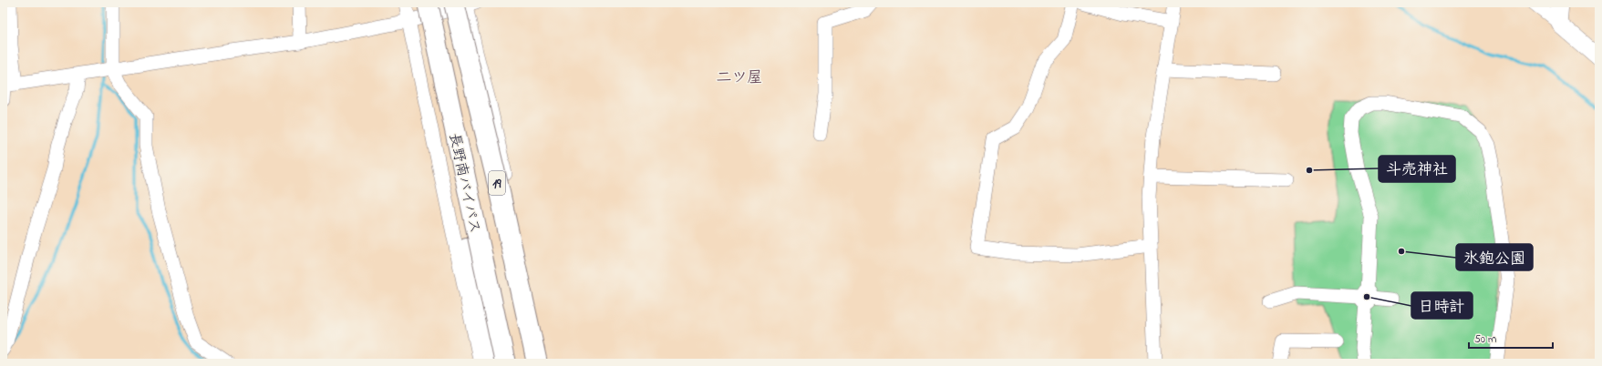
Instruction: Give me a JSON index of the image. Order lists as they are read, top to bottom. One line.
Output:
{"streets":{"highway":["長野南バイパス","19"]},"districts":["二ツ屋"],"places":["斗売神社","氷鉋公園","日時計"],"scale_bar":"50 m"}
